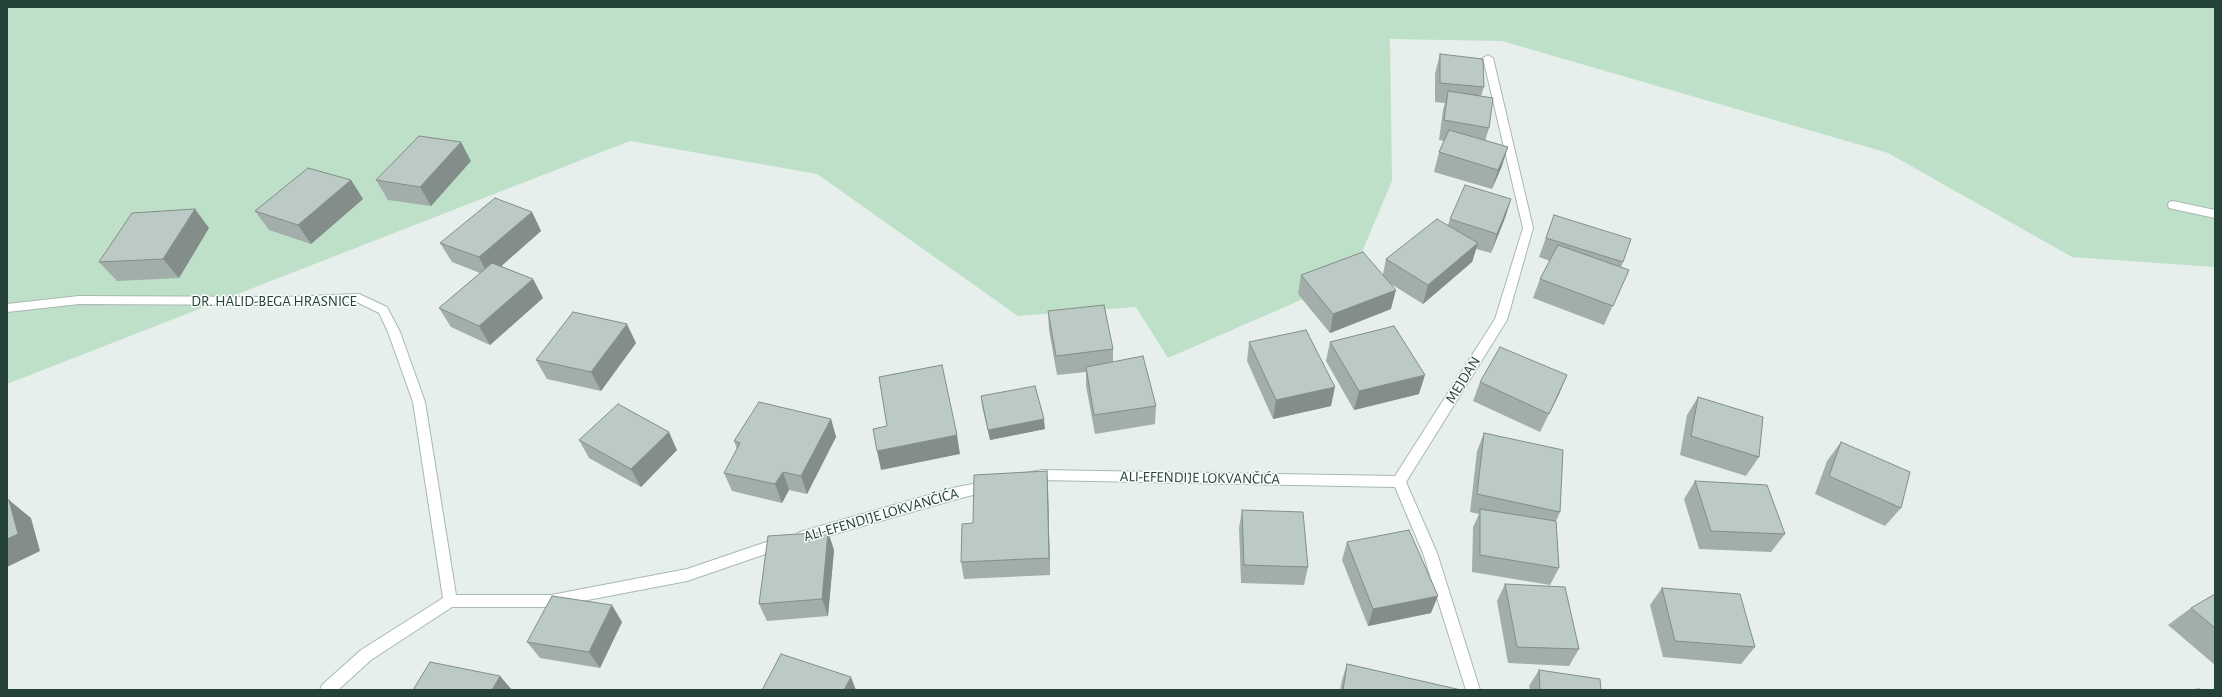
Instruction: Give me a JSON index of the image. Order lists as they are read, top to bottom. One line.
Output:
{"streets":{"street":["DR. HALID-BEGA HRASNICE","MEJDAN","ALI-EFENDIJE LOKVANČIĆA"]},"crossings":[["DR. HALID-BEGA HRASNICE","ALI-EFENDIJE LOKVANČIĆA"],["MEJDAN","ALI-EFENDIJE LOKVANČIĆA"]]}
